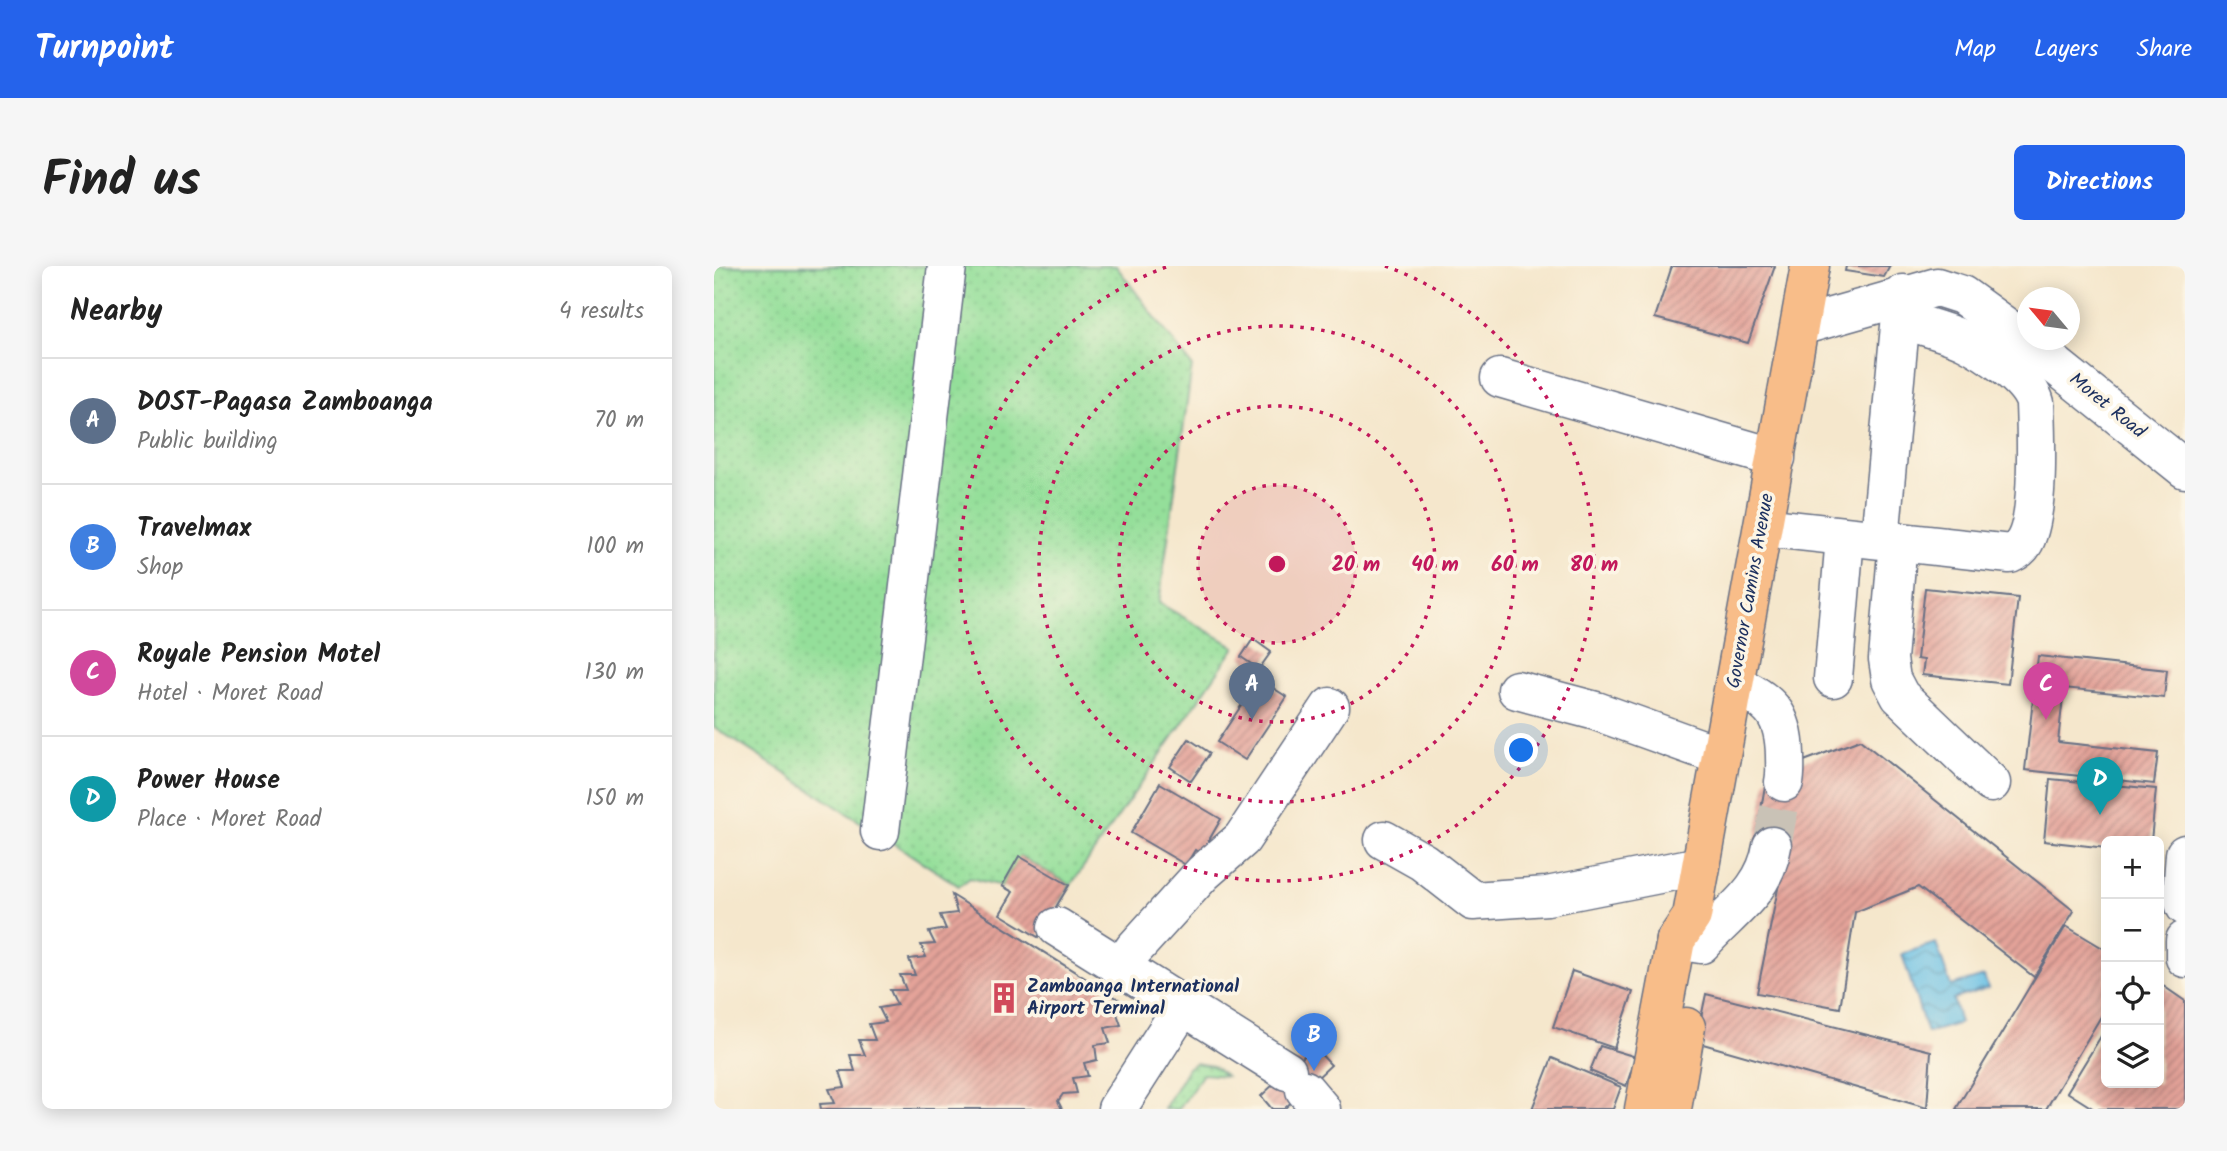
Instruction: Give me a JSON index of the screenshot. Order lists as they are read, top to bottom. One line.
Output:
{"streets":{"main road":["Governor Camins Avenue"],"street":["Moret Road"]},"crossings":[["Moret Road","Governor Camins Avenue"]],"places":{"building":["Zamboanga International Airport Terminal"]},"north":"top left","page":{"header":"Turnpoint","nav":["Map","Layers","Share"],"title":"Find us","buttons":"Directions","heading":["Nearby","4 results"],"list":[{"mark":"A","name":"DOST-Pagasa Zamboanga","note":"Public building","value":"70 m"},{"mark":"B","name":"Travelmax","note":"Shop","value":"100 m"},{"mark":"C","name":"Royale Pension Motel","note":"Hotel · Moret Road","value":"130 m"},{"mark":"D","name":"Power House","note":"Place · Moret Road","value":"150 m"}],"pins":["A","C","D","B"],"map_buttons":["+","−"]},"rings":["20 m","40 m","60 m","80 m"]}
